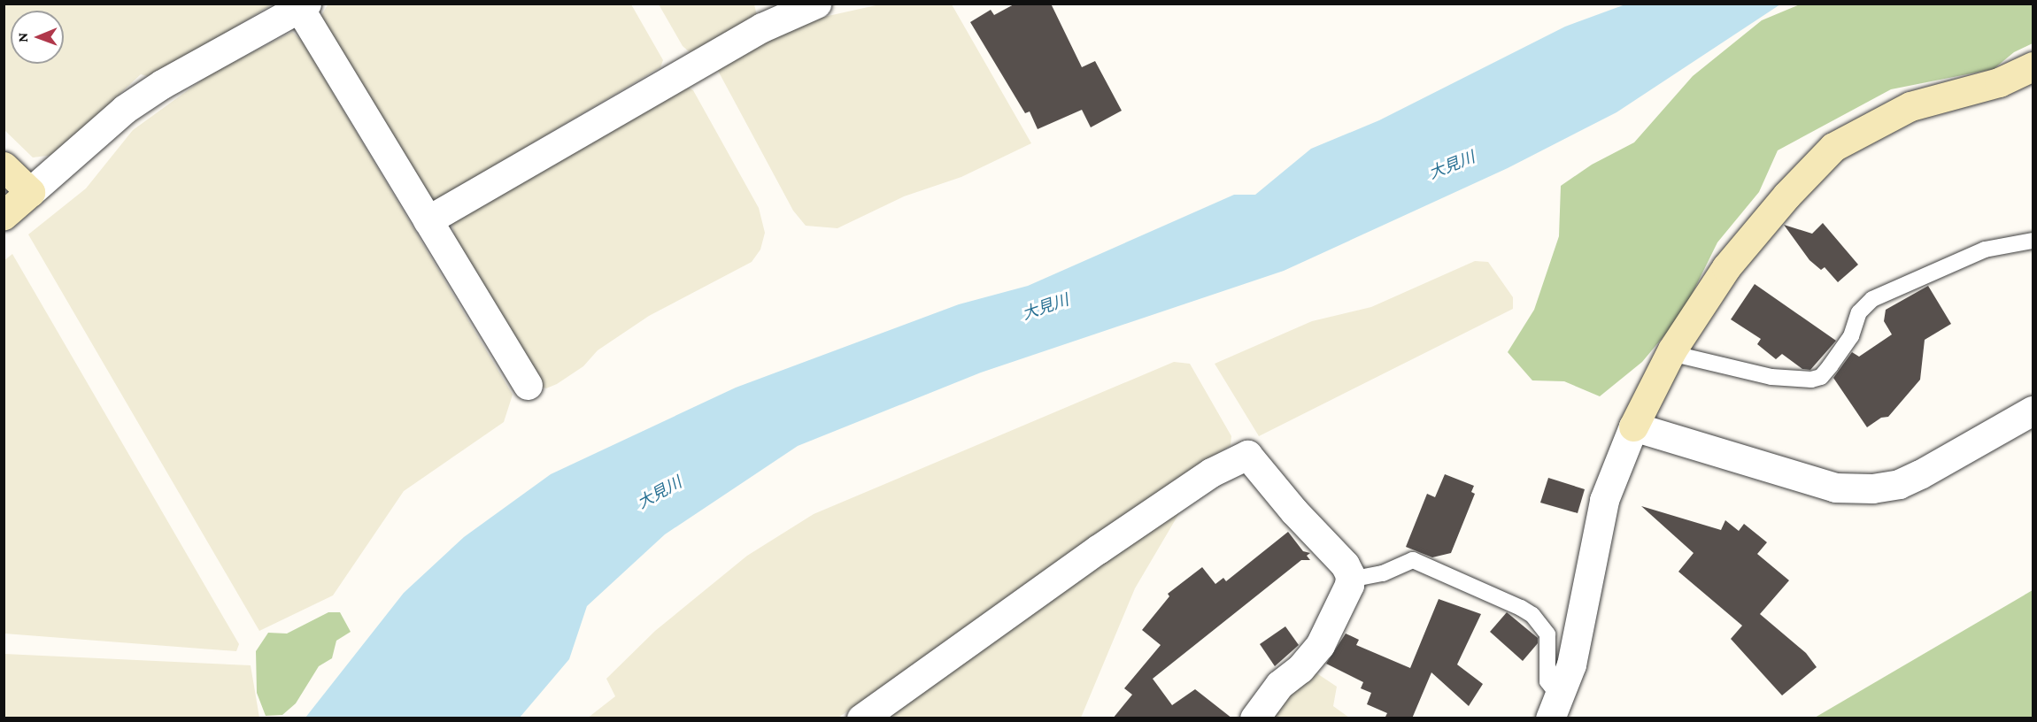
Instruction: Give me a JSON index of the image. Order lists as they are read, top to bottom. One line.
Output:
{"water":["大見川"],"north":"left"}
